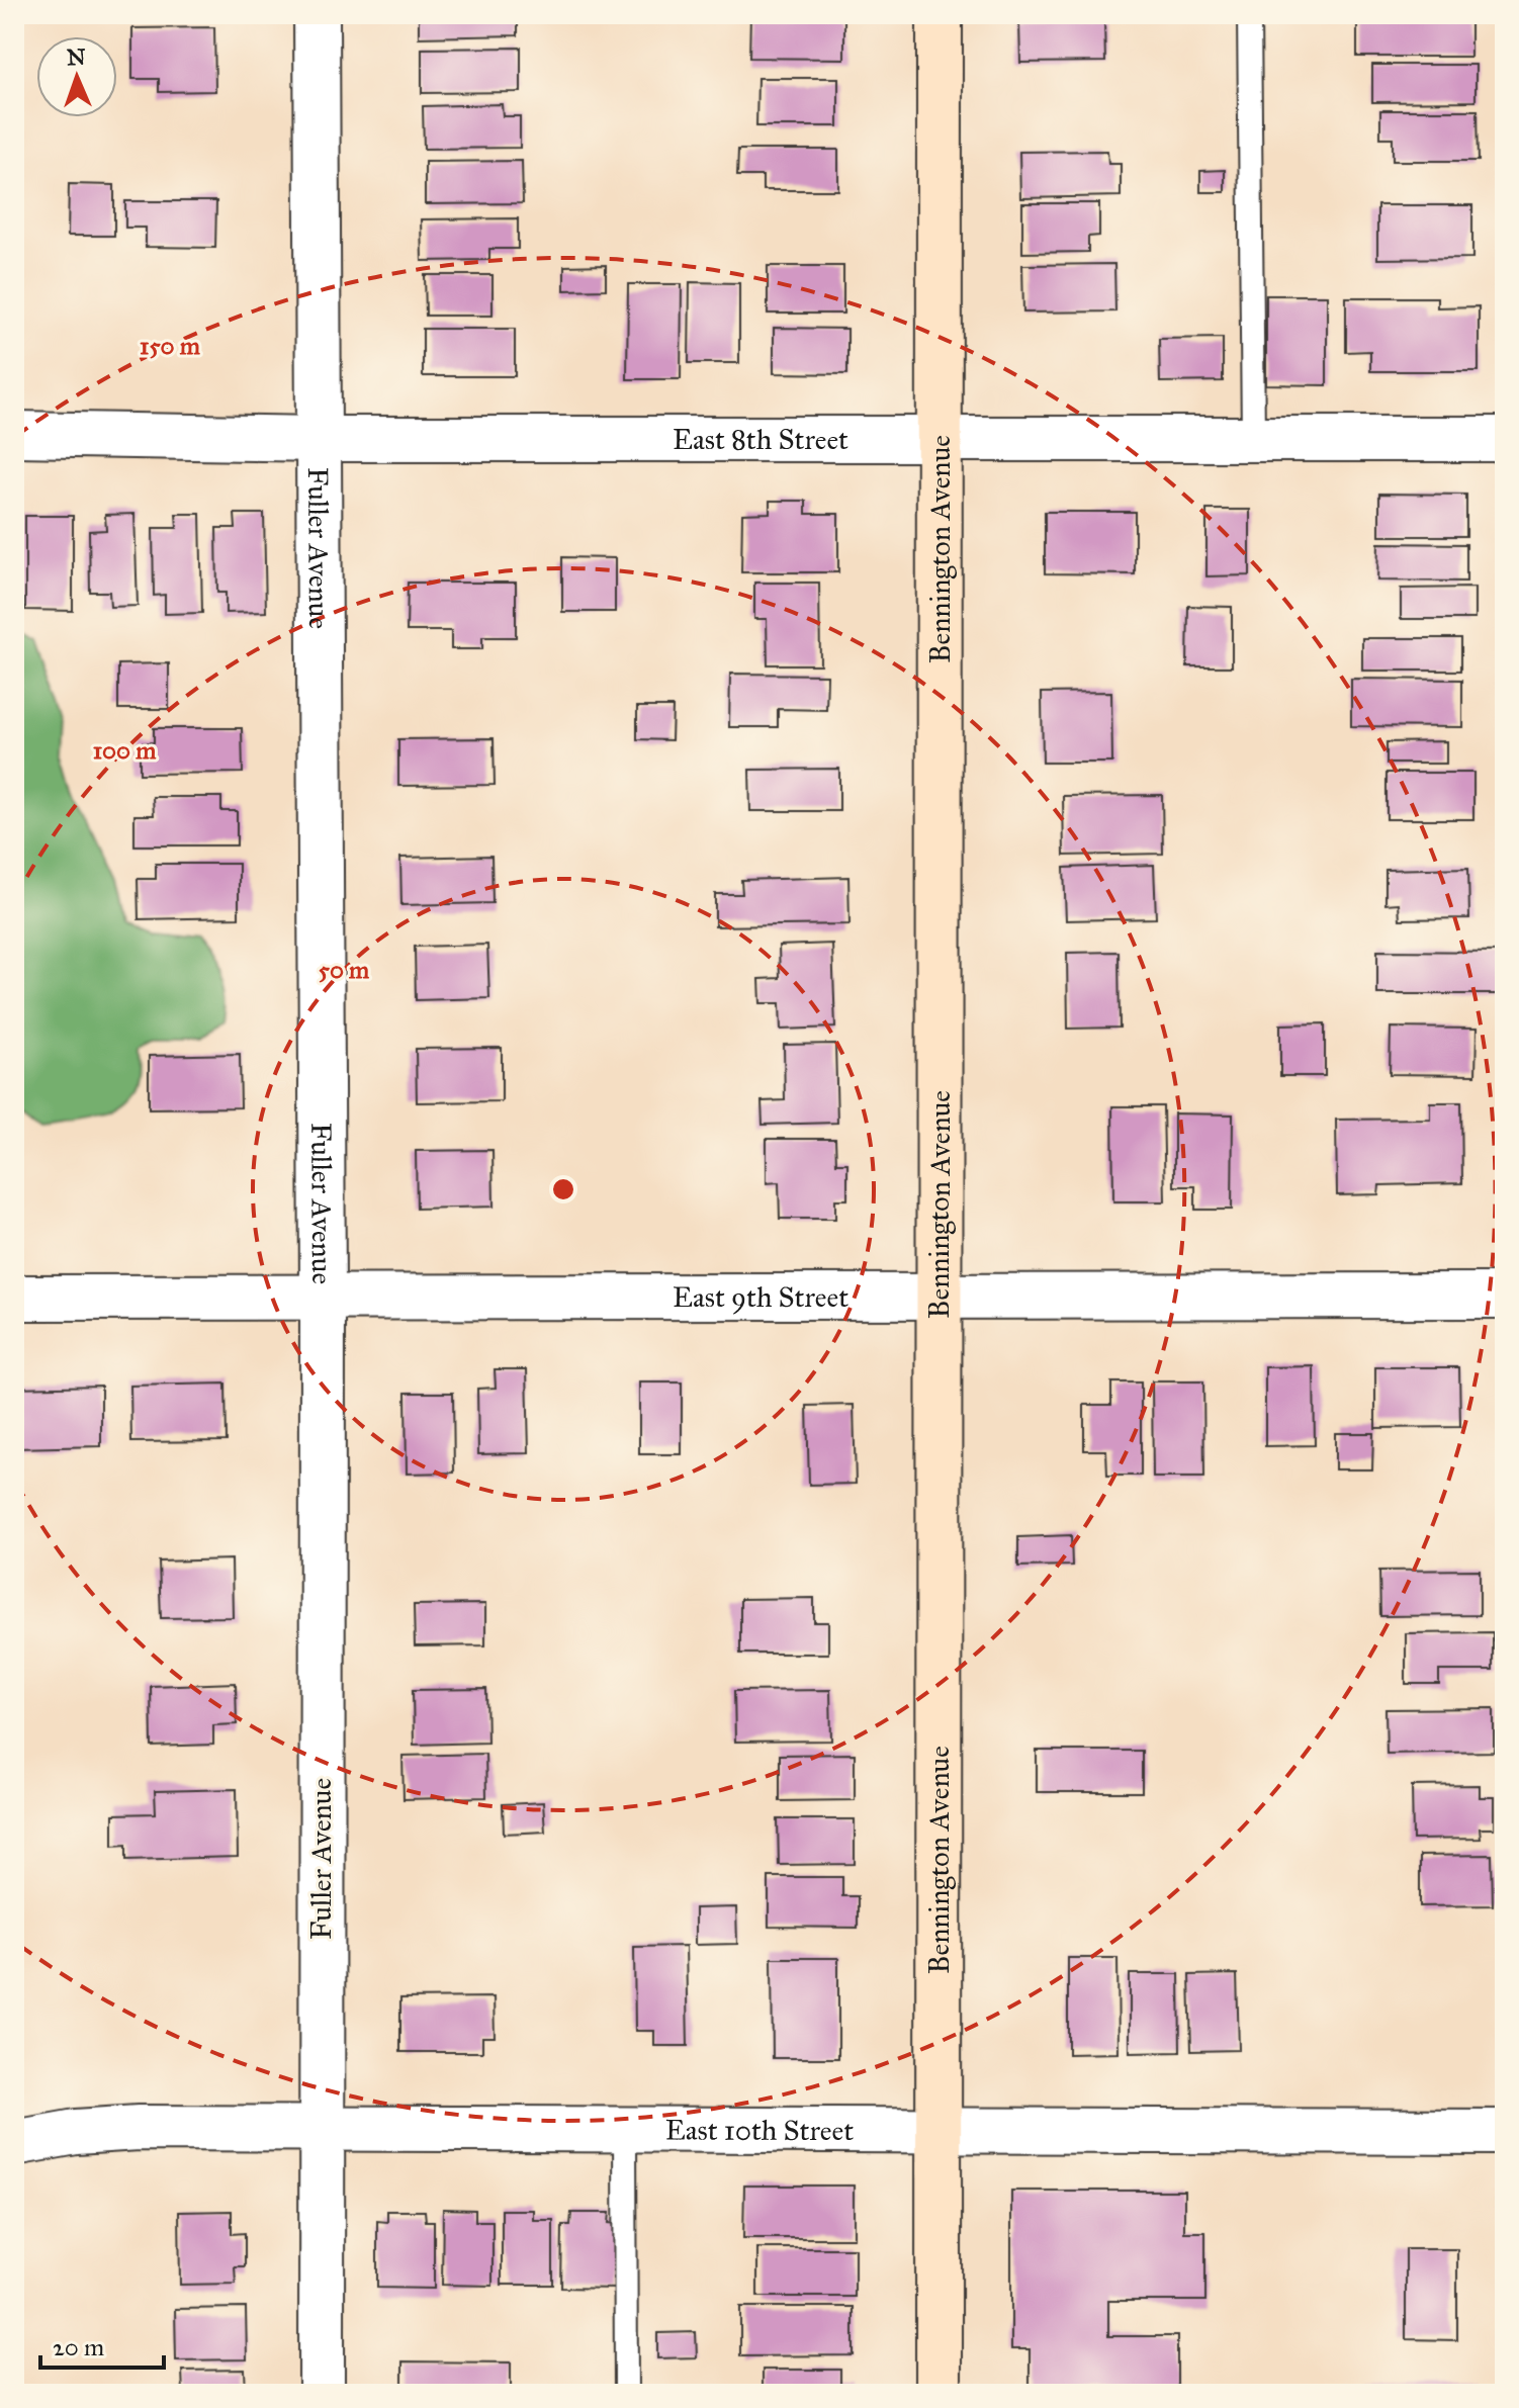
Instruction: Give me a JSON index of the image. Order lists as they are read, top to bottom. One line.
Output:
{"streets":{"street":["East 8th Street","Fuller Avenue","Bennington Avenue","East 9th Street","East 10th Street"]},"crossings":[["East 8th Street","Fuller Avenue"],["East 8th Street","Bennington Avenue"],["Fuller Avenue","East 9th Street"],["Fuller Avenue","East 10th Street"],["Bennington Avenue","East 9th Street"],["Bennington Avenue","East 10th Street"]],"scale_bar":"20 m","north":"top","rings":["150 m","100 m","50 m"]}
